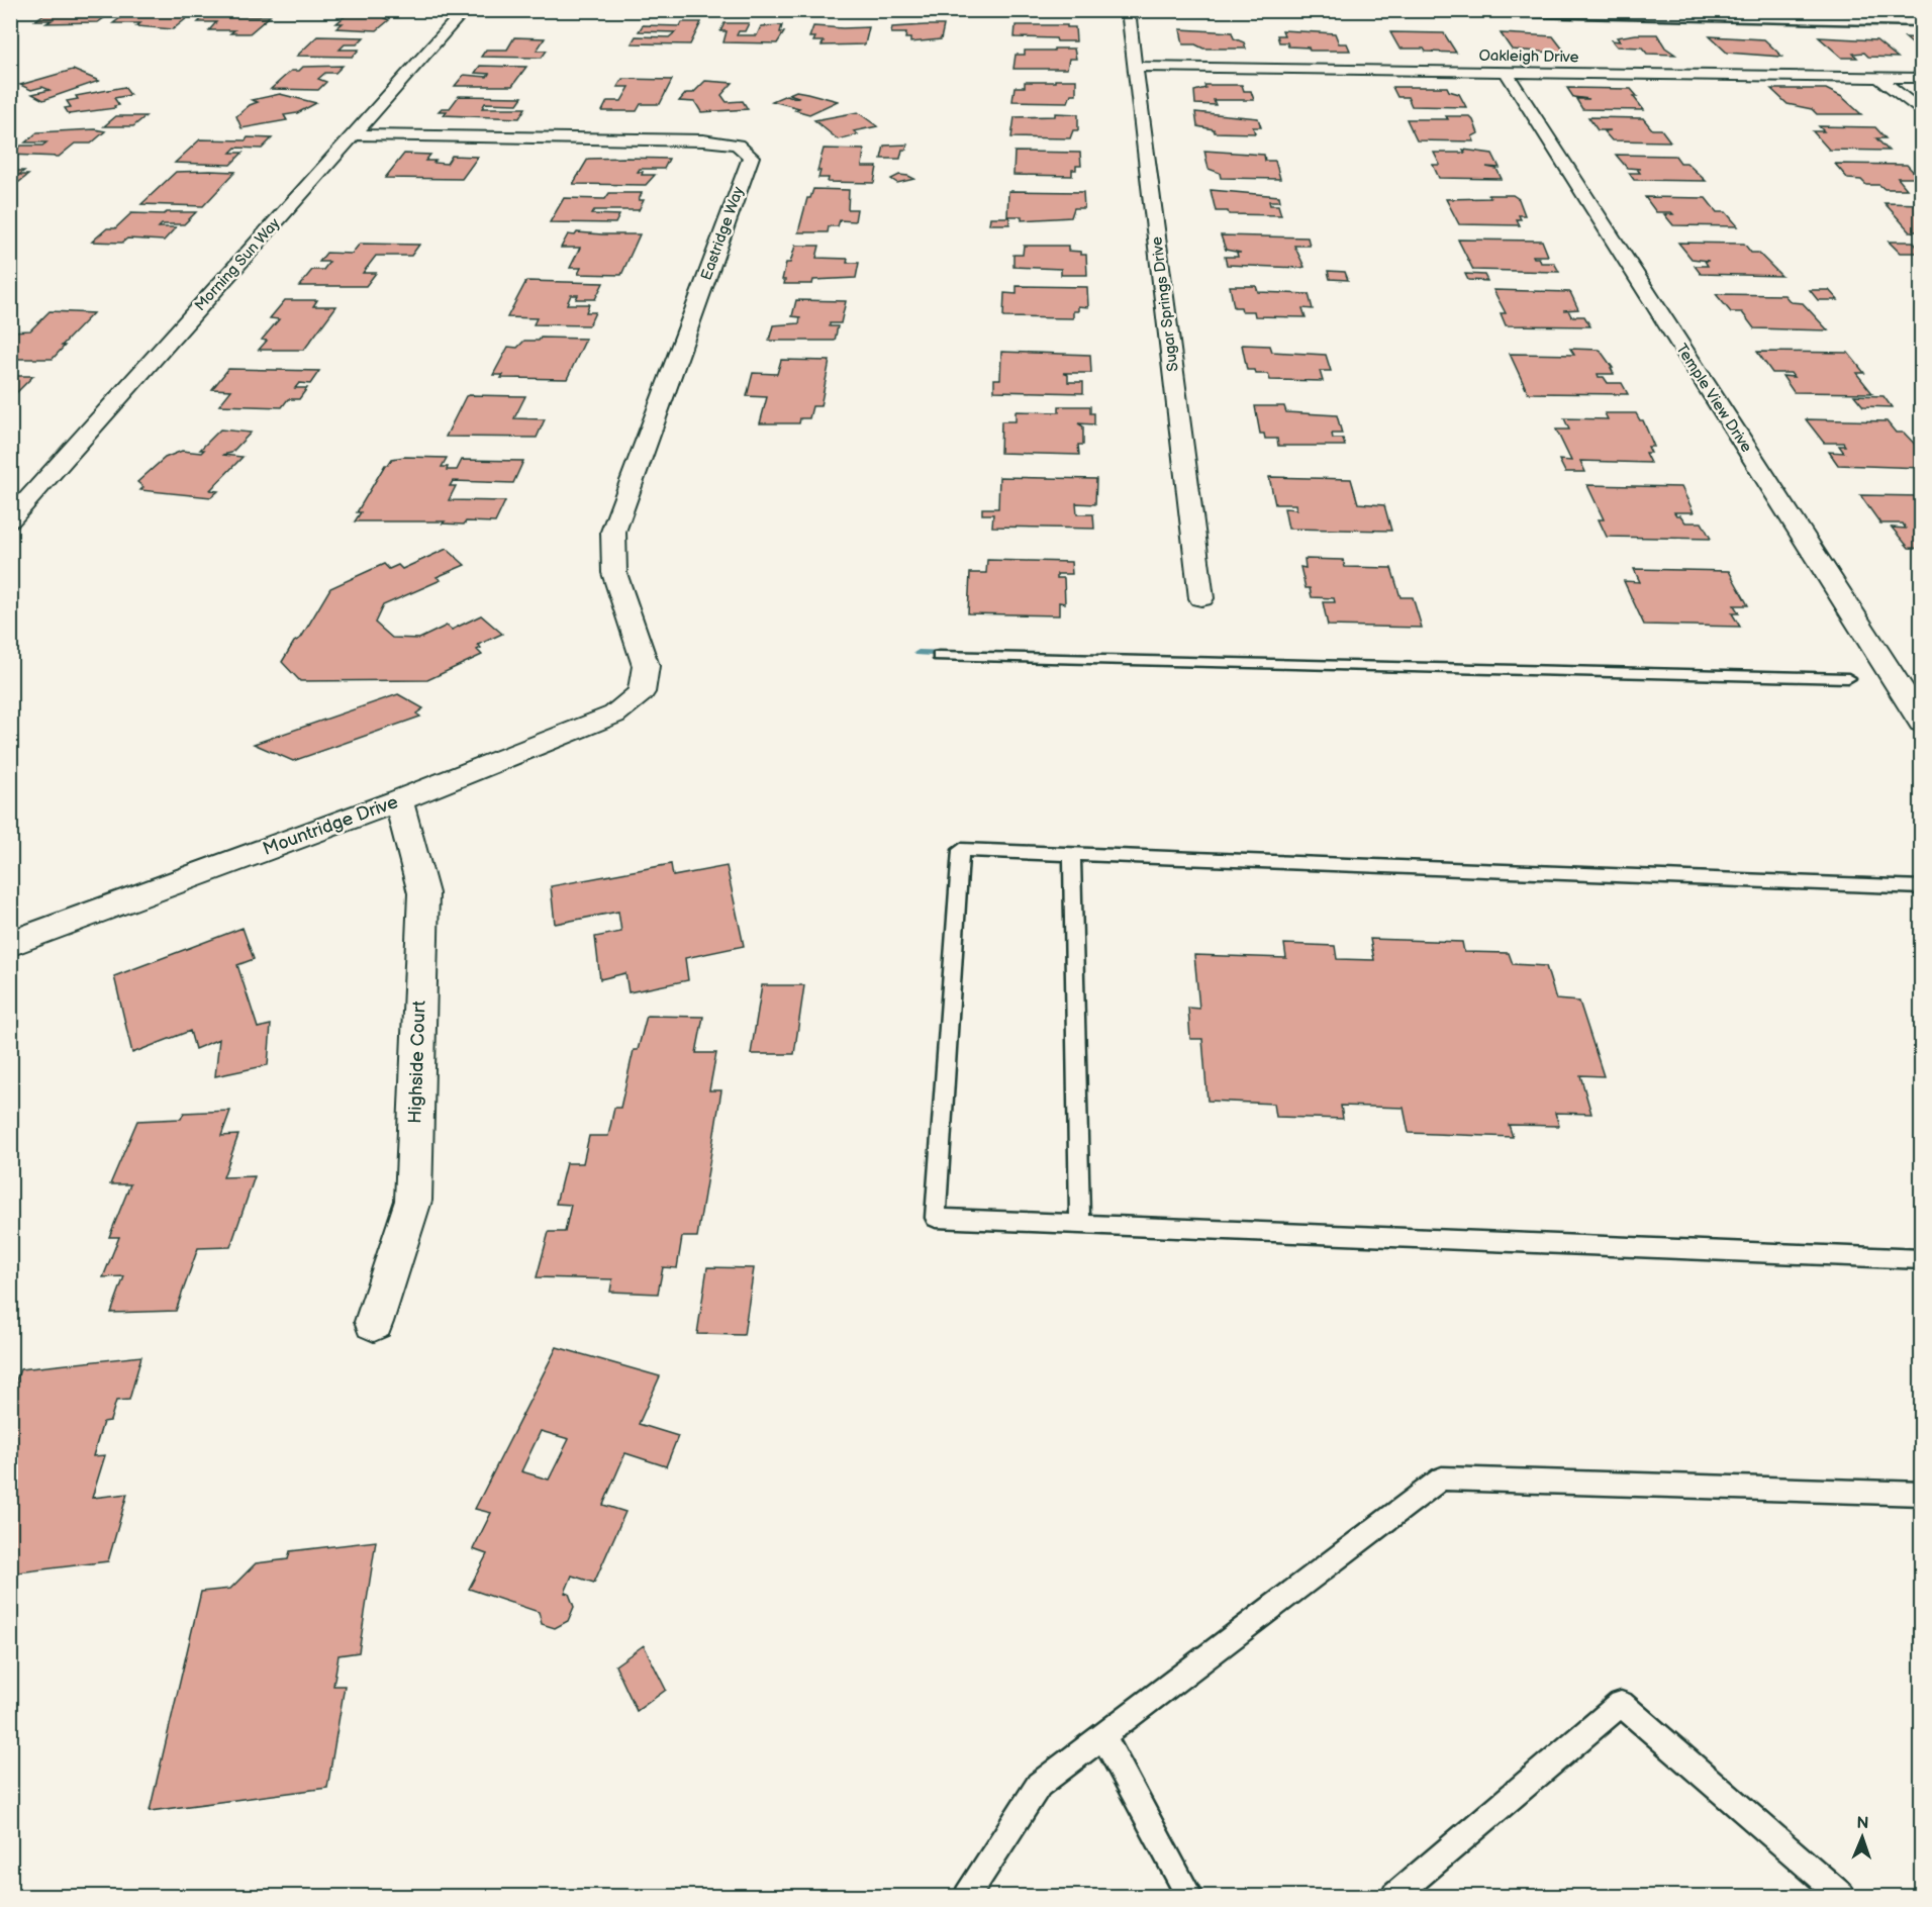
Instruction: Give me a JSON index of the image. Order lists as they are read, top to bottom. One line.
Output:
{"streets":{"street":["Oakleigh Drive","Eastridge Way","Morning Sun Way","Sugar Springs Drive","Temple View Drive","Mountridge Drive","Highside Court"]},"crossings":[["Oakleigh Drive","Sugar Springs Drive"],["Oakleigh Drive","Temple View Drive"],["Eastridge Way","Morning Sun Way"],["Eastridge Way","Mountridge Drive"],["Mountridge Drive","Highside Court"]],"north":"top"}
